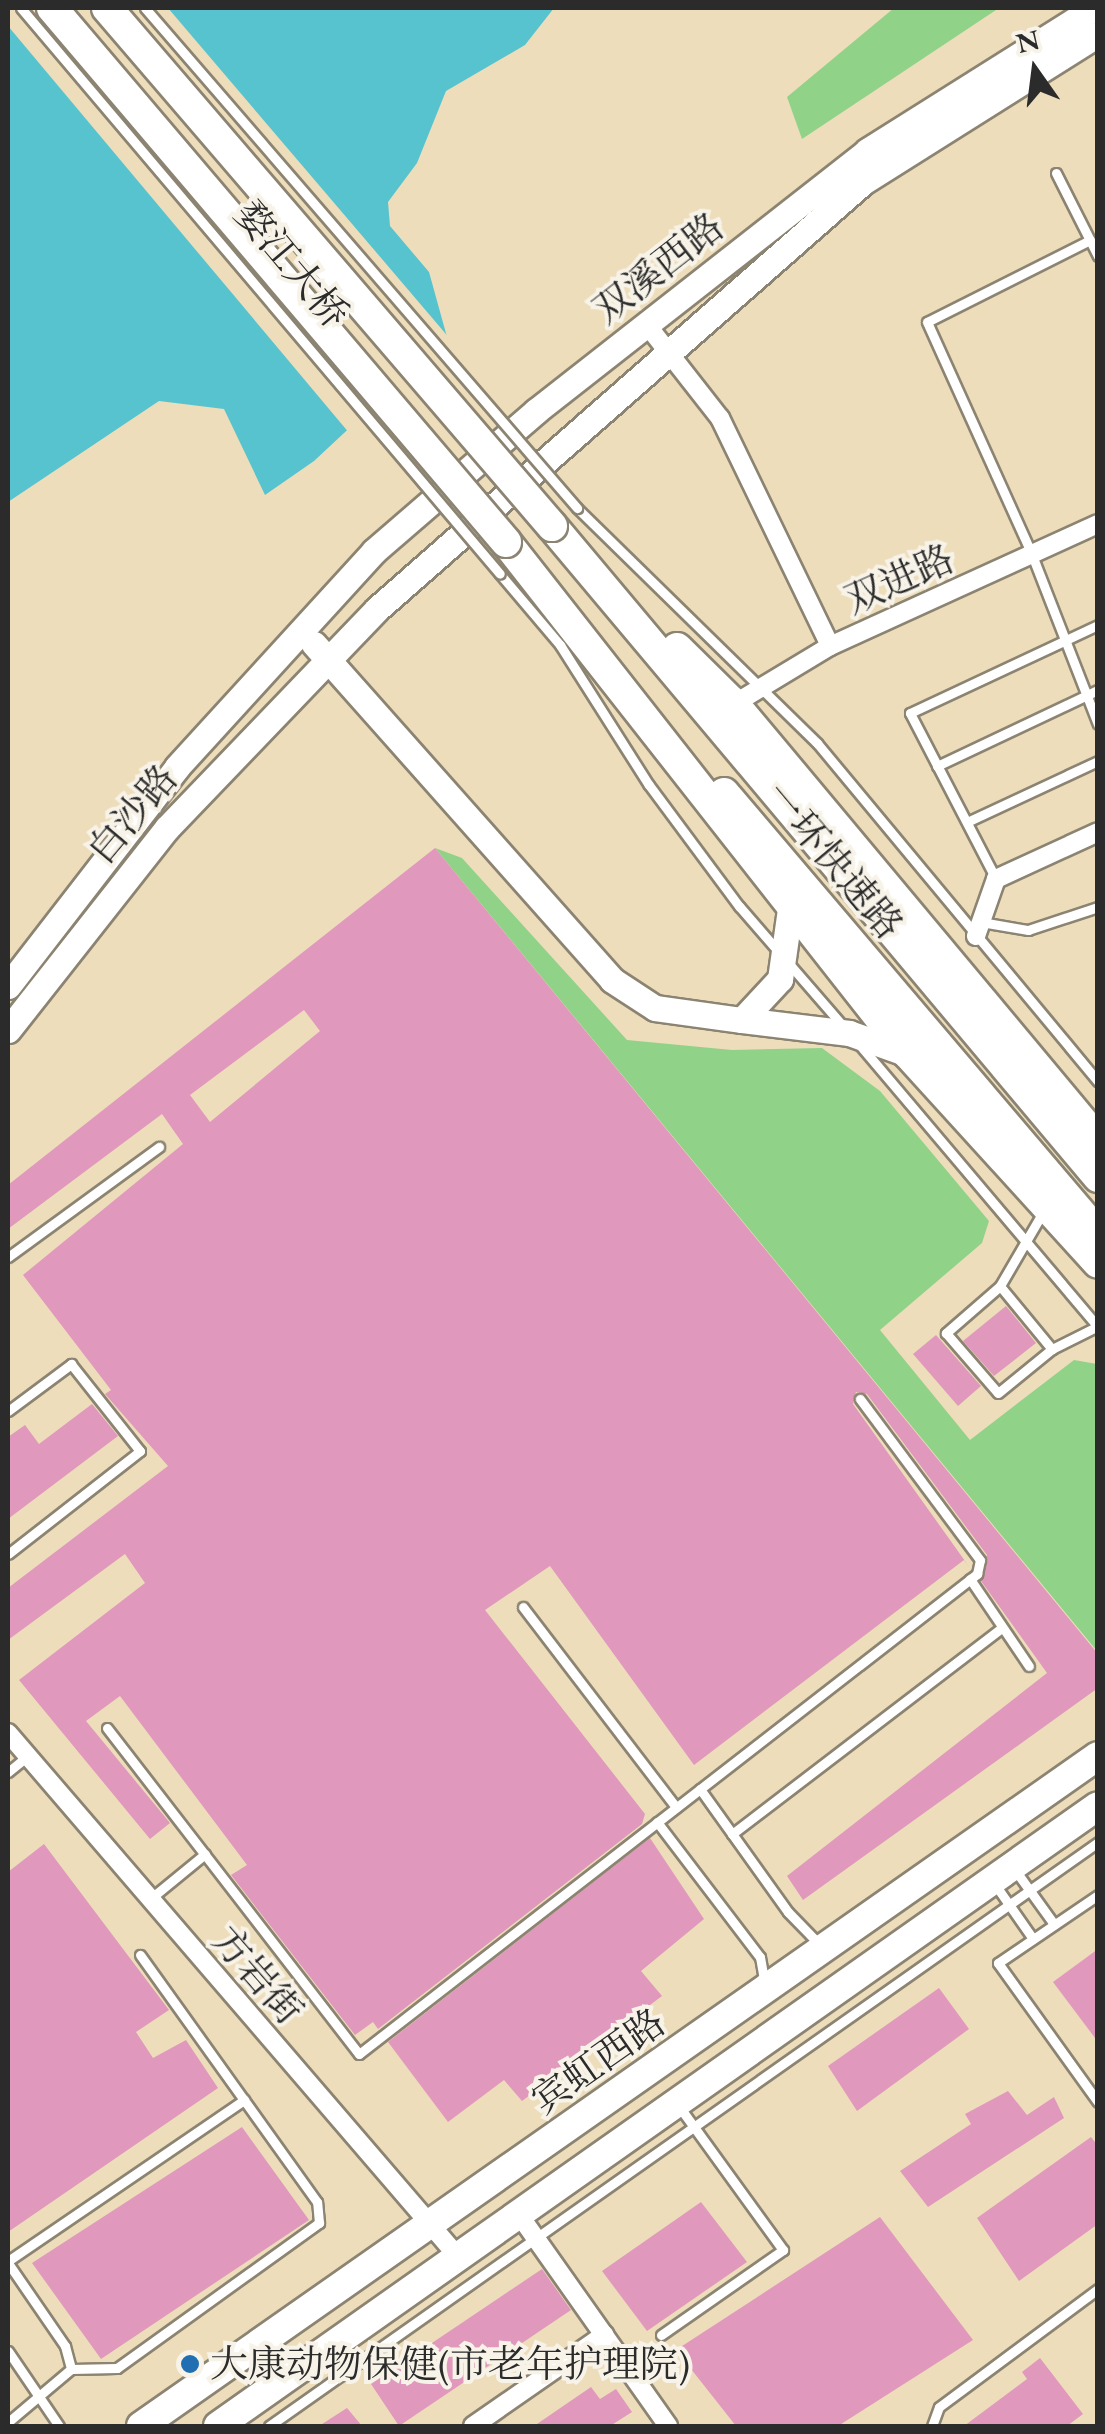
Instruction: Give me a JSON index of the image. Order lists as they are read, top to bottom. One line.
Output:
{"streets":{"highway":["婺江大桥","一环快速路"],"main road":["双溪西路","白沙路","宾虹西路"],"street":["双进路","方岩街"]},"crossings":[["婺江大桥","双进路"],["婺江大桥","一环快速路"],["双溪西路","白沙路"],["方岩街","宾虹西路"]],"places":["大康动物保健(市老年护理院)"],"north":"top"}
